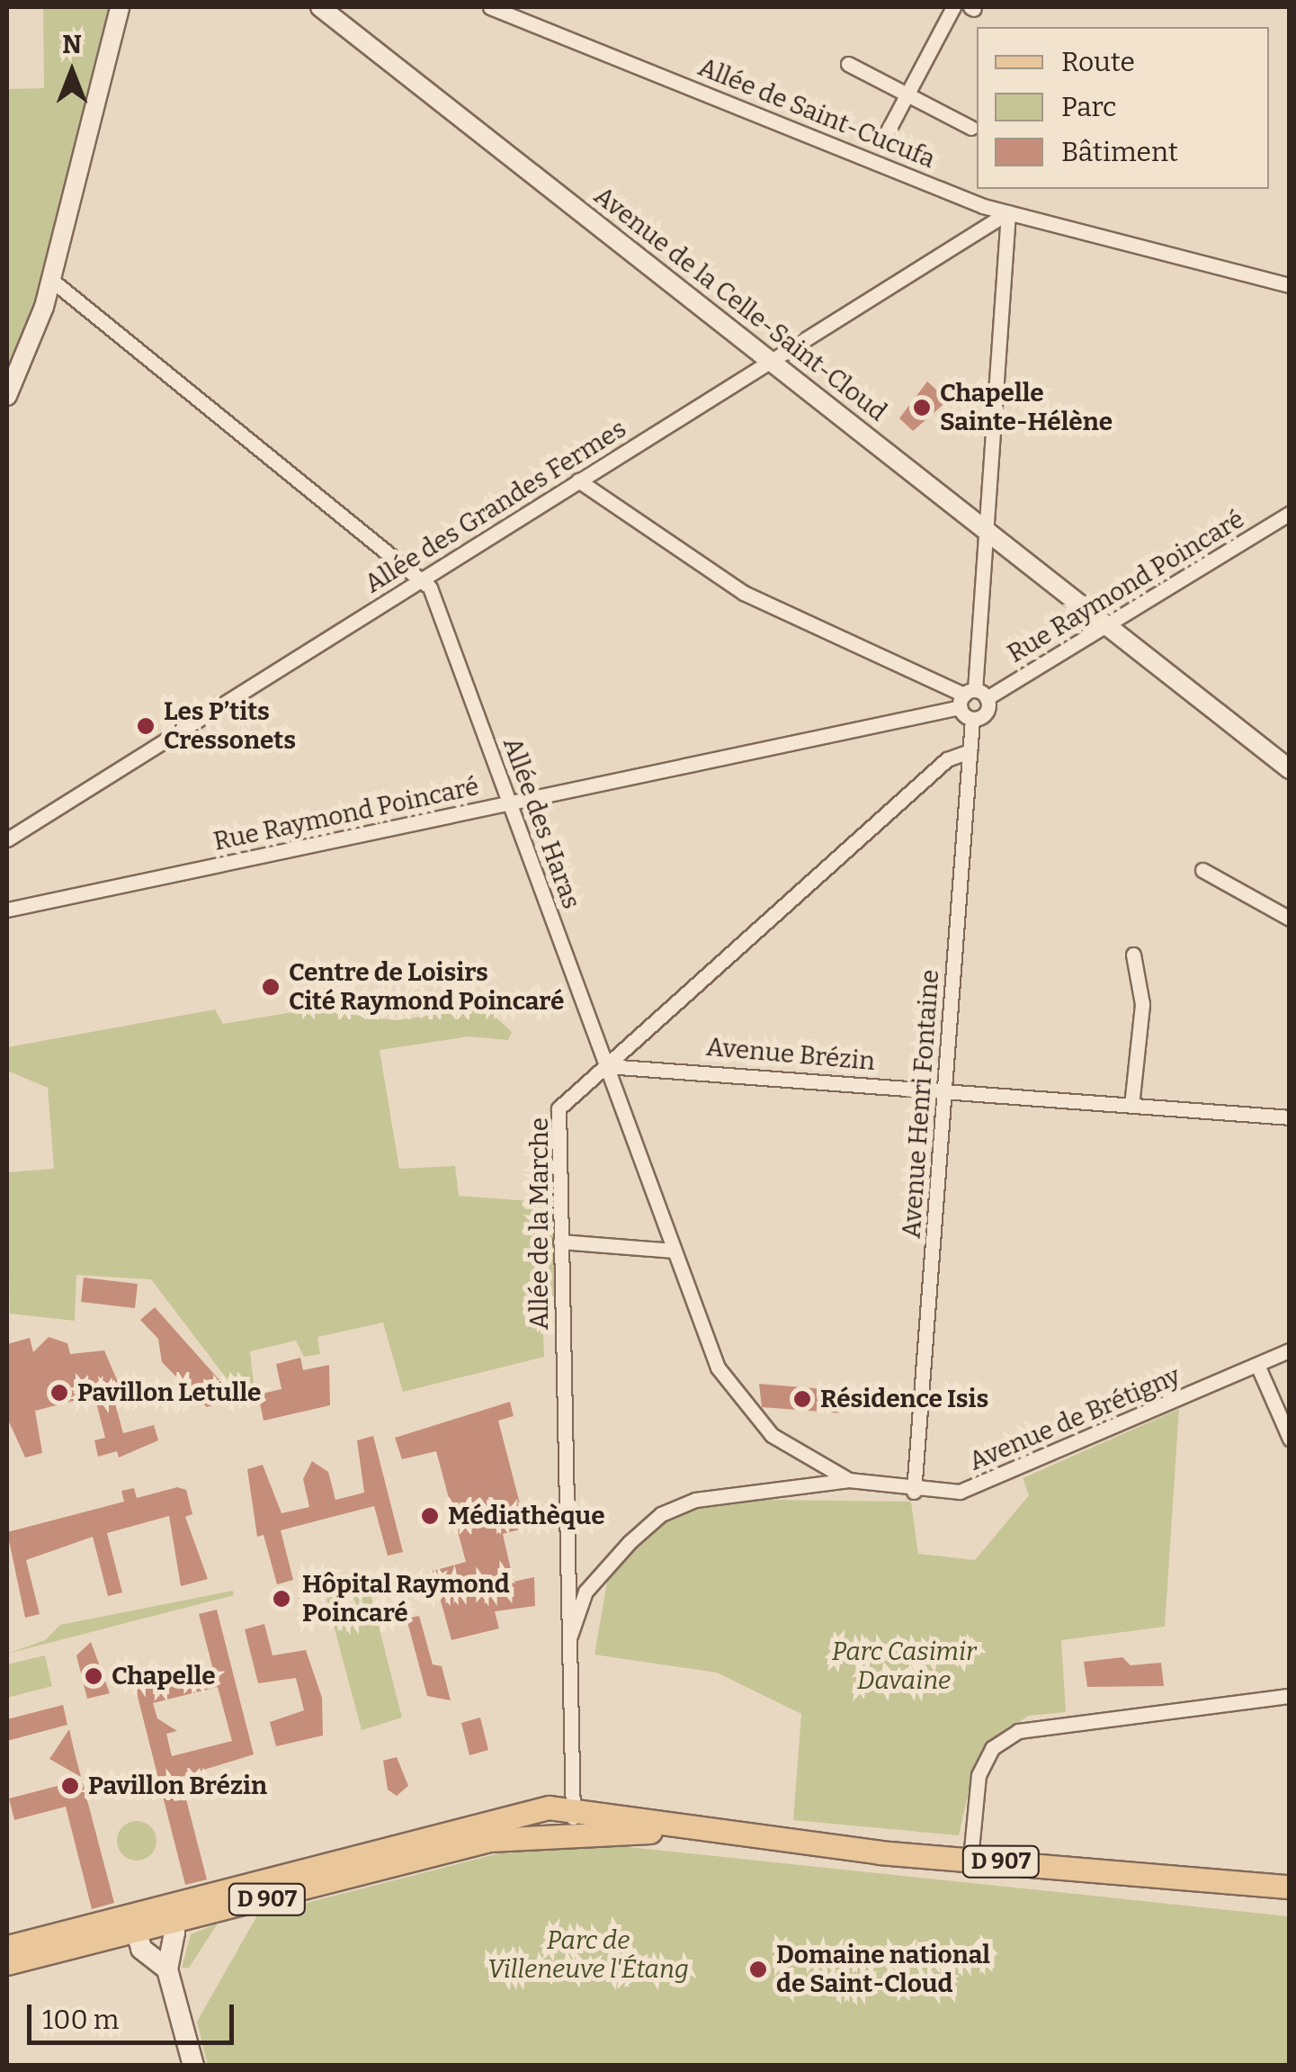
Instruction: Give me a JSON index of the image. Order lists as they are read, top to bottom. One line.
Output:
{"streets":{"main road":["D 907"],"street":["Allée de Saint-Cucufa","Avenue de la Celle-Saint-Cloud","Allée des Grandes Fermes","Rue Raymond Poincaré","Allée des Haras","Avenue Brézin","Avenue Henri Fontaine","Allée de la Marche","Avenue de Brétigny"]},"crossings":[["Allée de Saint-Cucufa","Allée des Grandes Fermes"],["Avenue de la Celle-Saint-Cloud","Allée des Grandes Fermes"],["Avenue de la Celle-Saint-Cloud","Rue Raymond Poincaré"],["Allée des Grandes Fermes","Allée des Haras"],["Rue Raymond Poincaré","Allée des Haras"],["Allée des Haras","Avenue Brézin"],["Allée des Haras","Allée de la Marche"],["Allée des Haras","Avenue de Brétigny"],["Avenue Brézin","Avenue Henri Fontaine"],["Avenue Brézin","Allée de la Marche"],["Avenue Henri Fontaine","Allée de la Marche"],["Avenue Henri Fontaine","Avenue de Brétigny"],["Allée de la Marche","Avenue de Brétigny"],["Allée de la Marche","D 907"]],"parks":["Parc Casimir Davaine","Parc de Villeneuve l'Étang"],"places":["Chapelle Sainte-Hélène","Les P’tits Cressonets","Centre de Loisirs Cité Raymond Poincaré","Pavillon Letulle","Résidence Isis","Médiathèque","Hôpital Raymond Poincaré","Chapelle","Pavillon Brézin","Domaine national de Saint-Cloud"],"legend":["Route","Parc","Bâtiment"],"scale_bar":"100 m","north":"top"}
